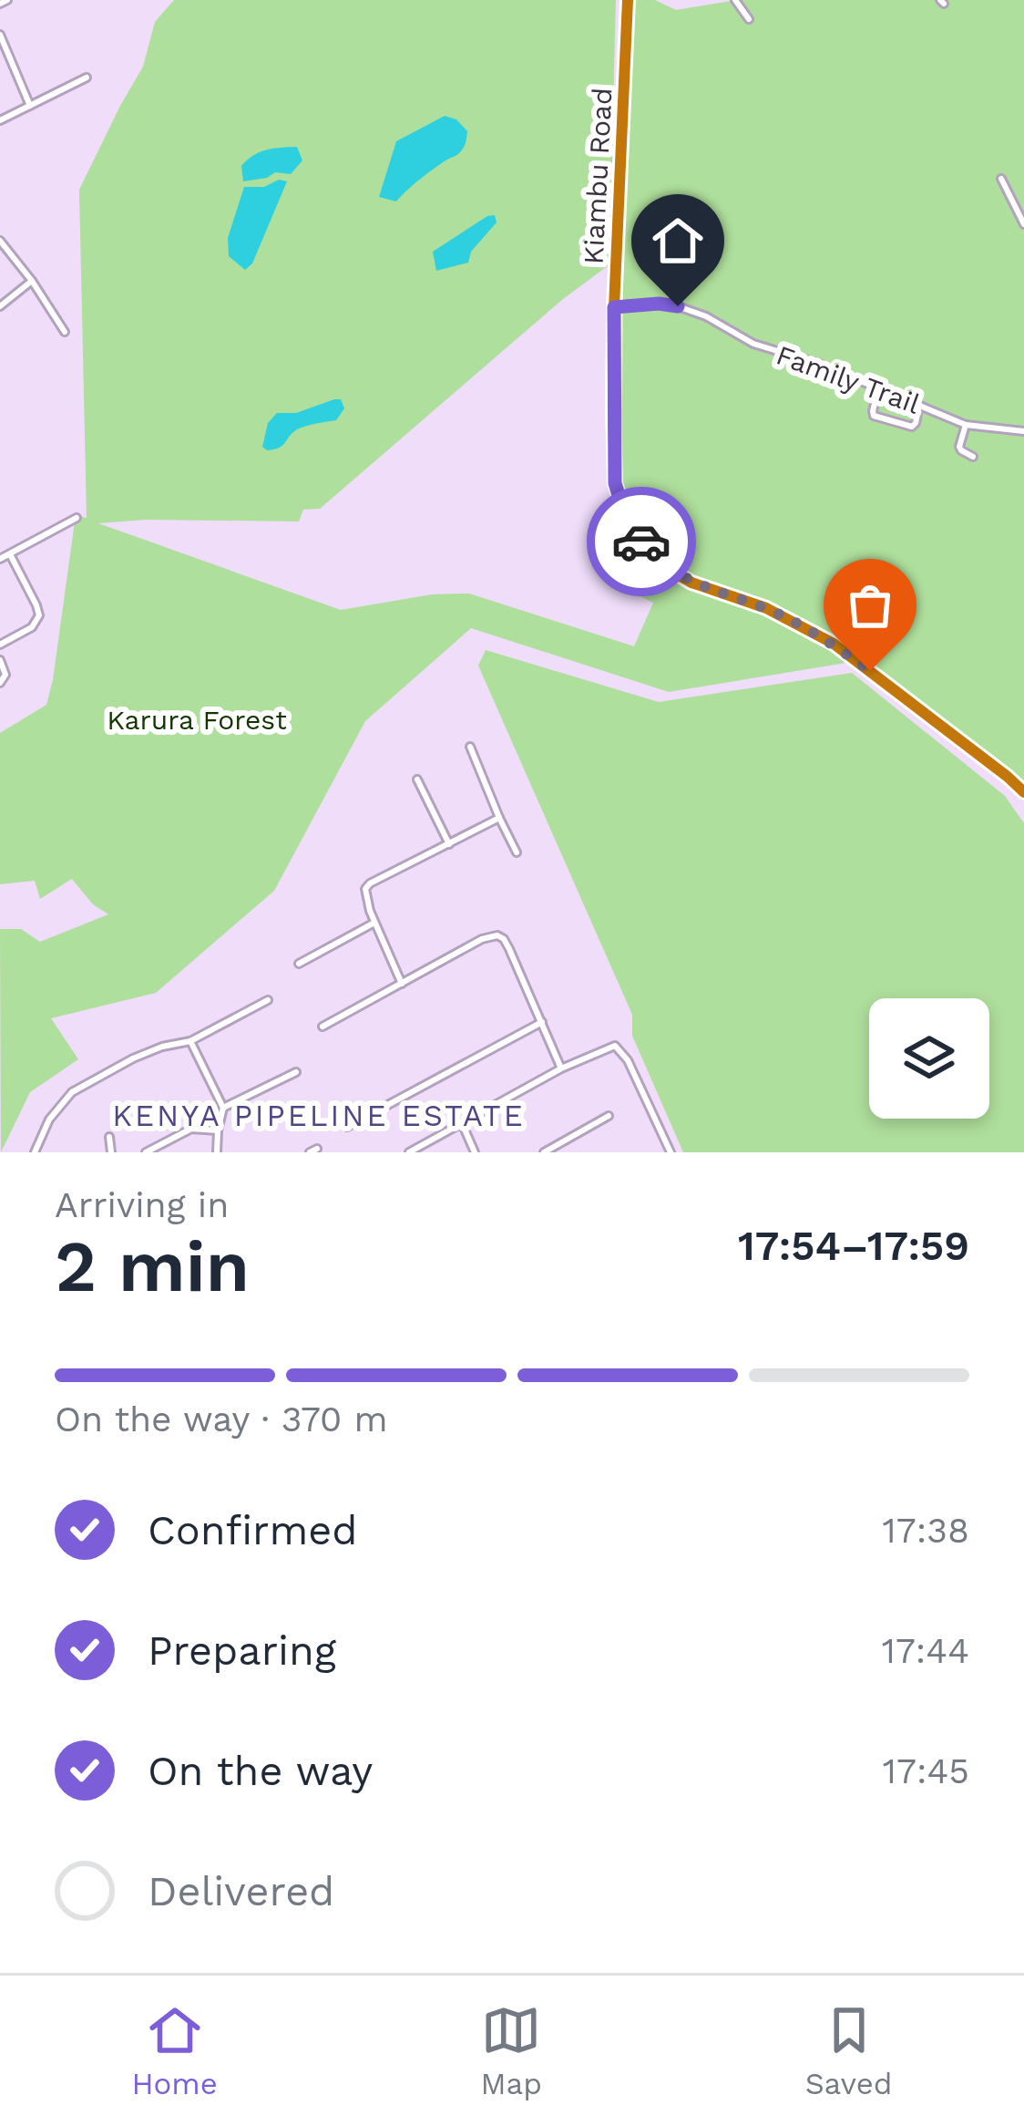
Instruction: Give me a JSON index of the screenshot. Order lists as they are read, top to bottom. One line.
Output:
{"streets":{"highway":["Kiambu Road"],"street":["Family Trail"]},"crossings":[["Kiambu Road","Family Trail"]],"districts":["KENYA PIPELINE ESTATE"],"parks":["Karura Forest"],"page":{"heading":["2 min","Arriving in","17:54–17:59"],"bar":"On the way · 370 m","list":[["Confirmed","17:38"],["Preparing","17:44"],["On the way","17:45"],"Delivered"],"tabs":["Home","Map","Saved"]}}
